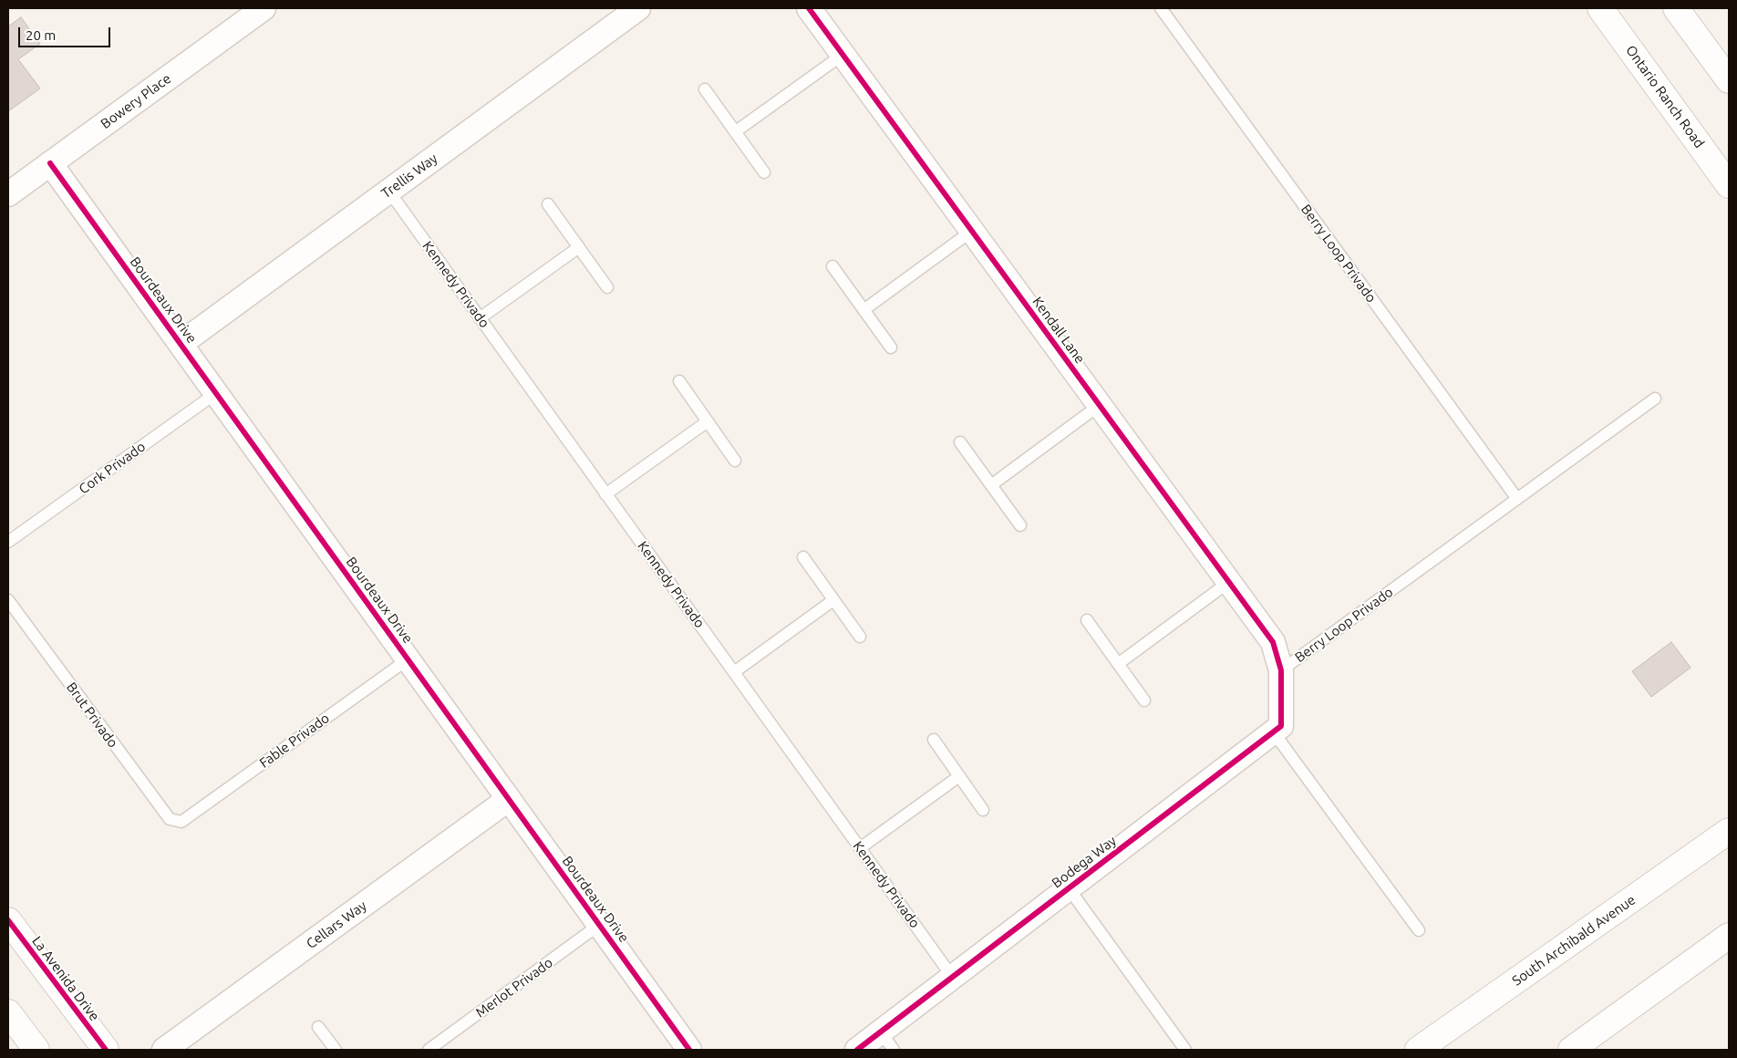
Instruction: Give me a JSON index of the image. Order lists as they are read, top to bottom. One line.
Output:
{"streets":{"main road":["Ontario Ranch Road","South Archibald Avenue","La Avenida Drive"],"street":["Bowery Place","Trellis Way","Bourdeaux Drive","Kendall Lane","Bodega Way","Cellars Way"],"lane":["Berry Loop Privado","Kennedy Privado","Cork Privado","Brut Privado","Fable Privado","Merlot Privado"]},"crossings":[["Bowery Place","Bourdeaux Drive"],["Trellis Way","Kennedy Privado"],["Trellis Way","Bourdeaux Drive"],["Berry Loop Privado","Kendall Lane"],["Berry Loop Privado","Bodega Way"],["Kennedy Privado","Bodega Way"],["Bourdeaux Drive","Cork Privado"],["Bourdeaux Drive","Fable Privado"],["Bourdeaux Drive","Cellars Way"],["Bourdeaux Drive","Merlot Privado"],["Kendall Lane","Bodega Way"],["Brut Privado","Fable Privado"]],"scale_bar":"20 m"}
